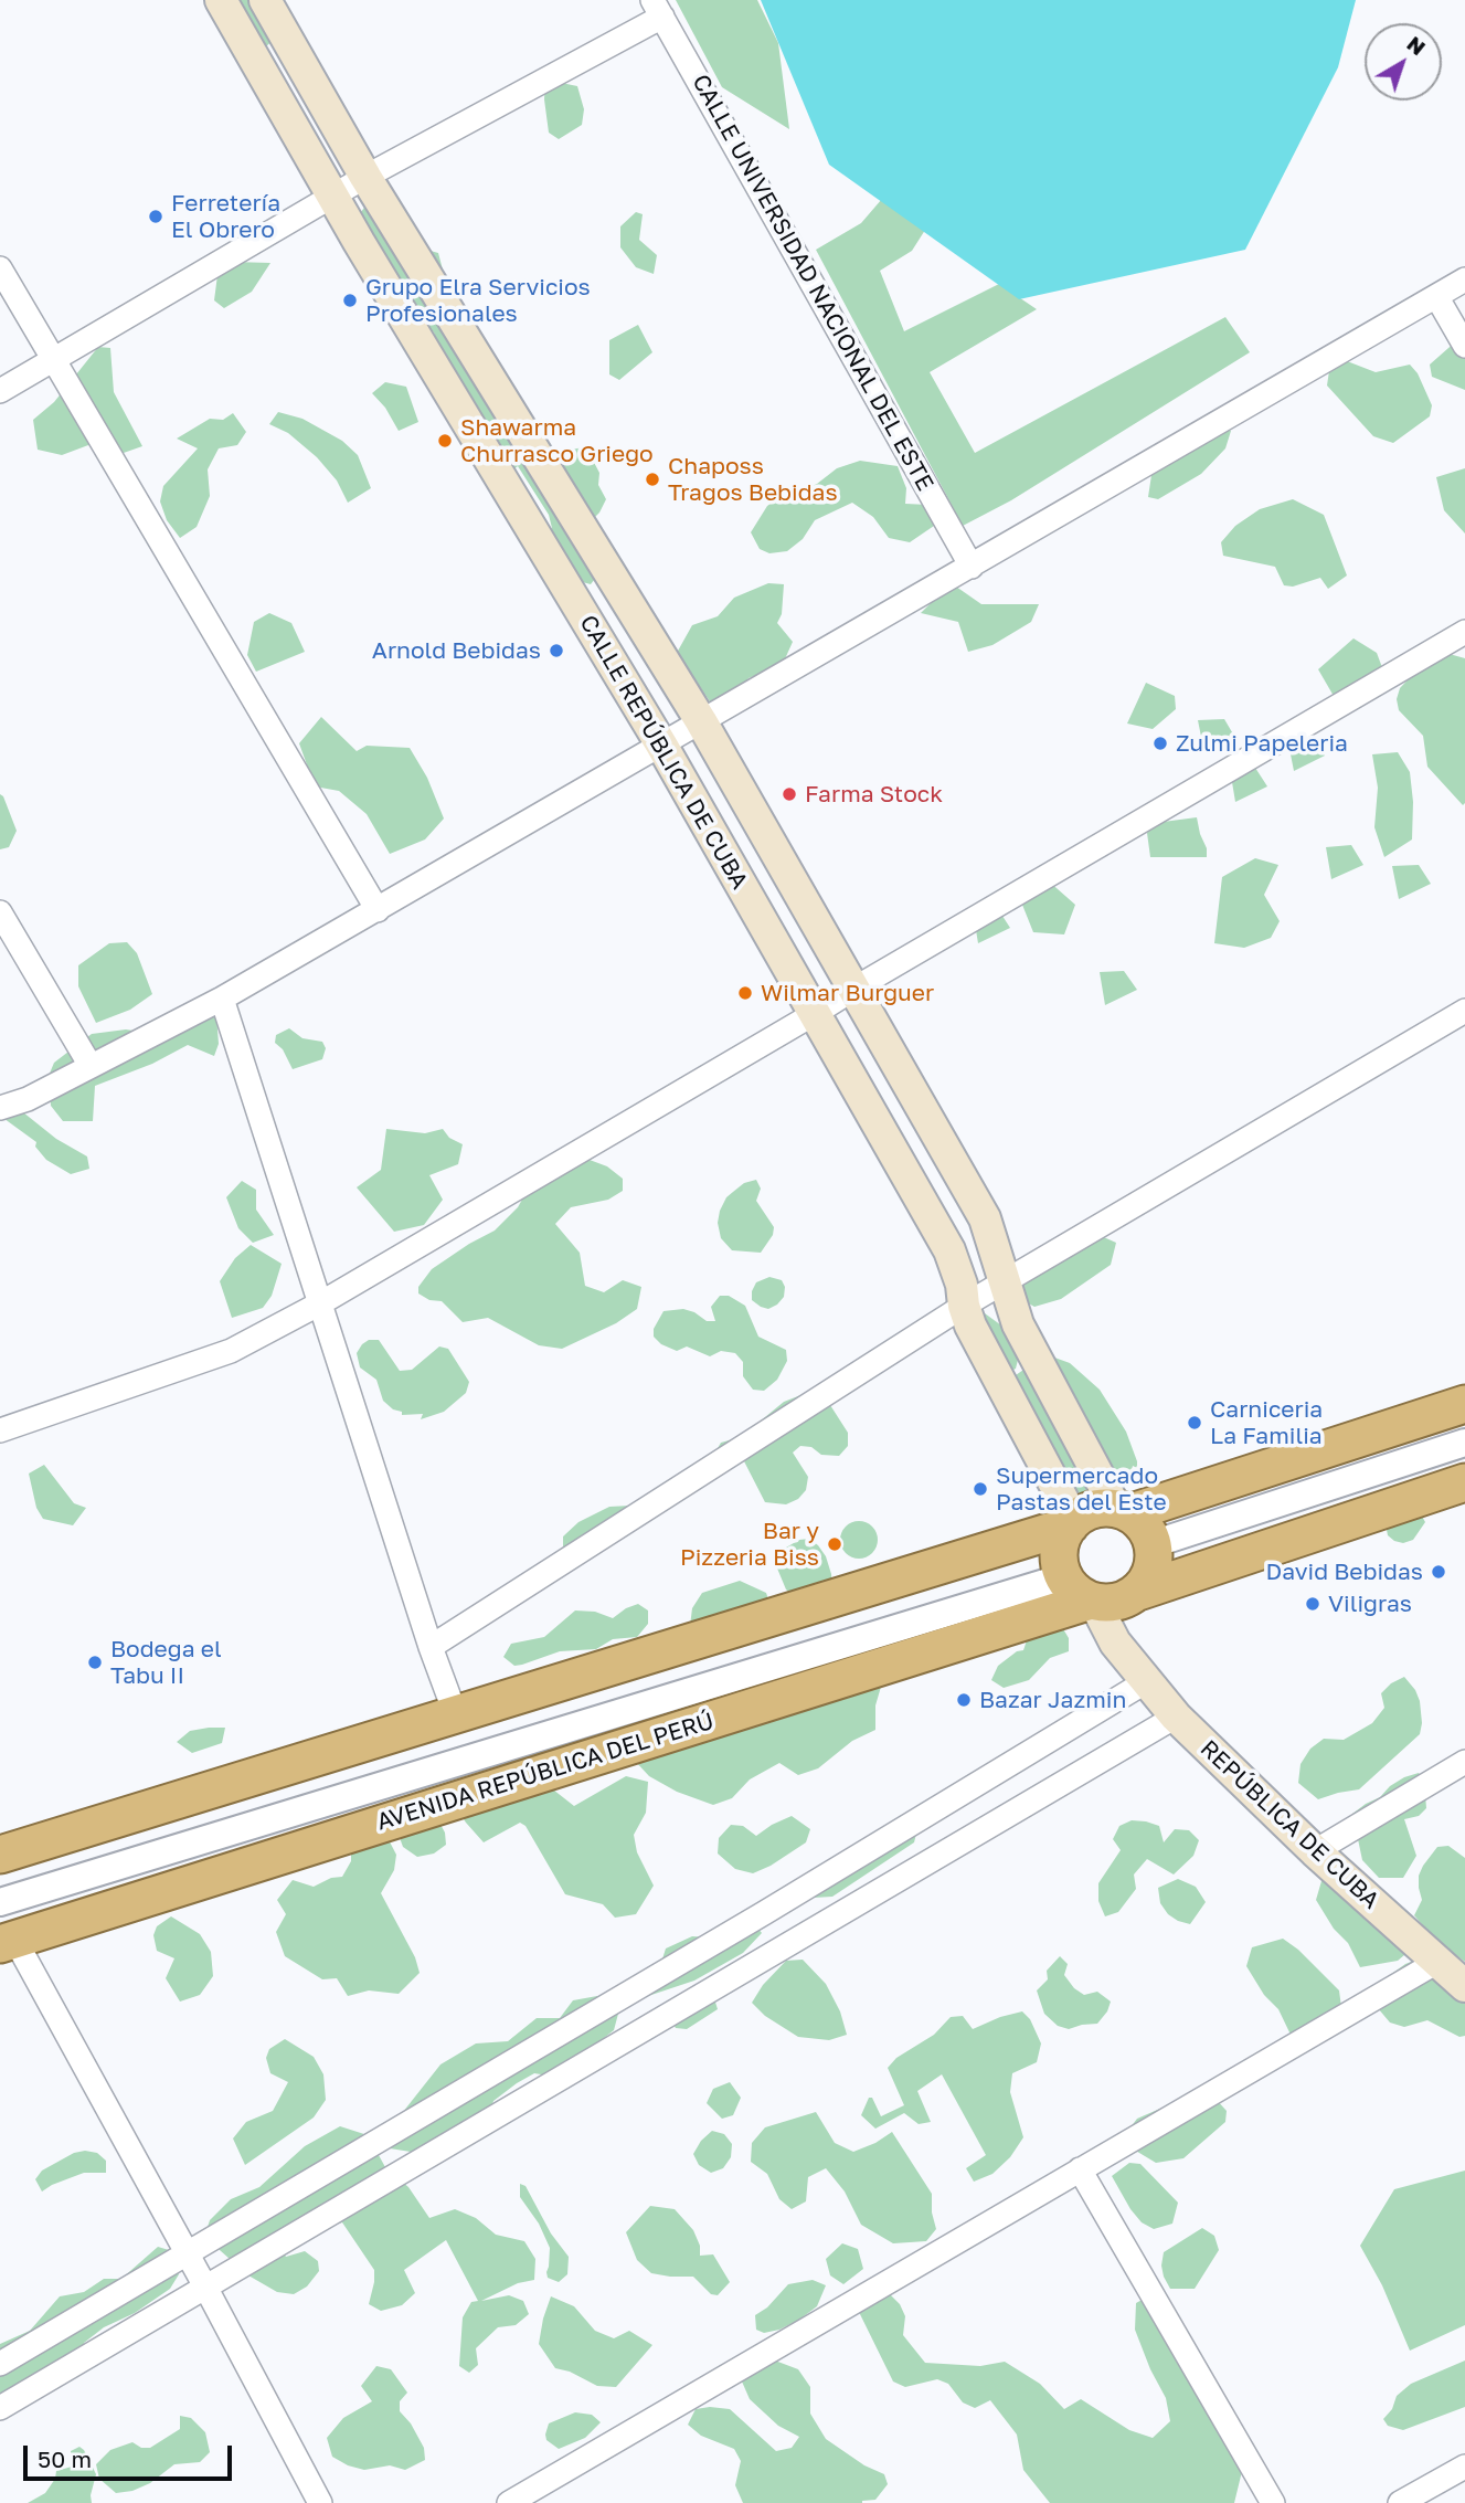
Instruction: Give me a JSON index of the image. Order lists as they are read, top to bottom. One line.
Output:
{"streets":{"highway":["AVENIDA REPÚBLICA DEL PERÚ"],"main road":["CALLE REPÚBLICA DE CUBA","REPÚBLICA DE CUBA"],"street":["CALLE UNIVERSIDAD NACIONAL DEL ESTE"]},"crossings":[["CALLE REPÚBLICA DE CUBA","AVENIDA REPÚBLICA DEL PERÚ"],["CALLE REPÚBLICA DE CUBA","REPÚBLICA DE CUBA"],["AVENIDA REPÚBLICA DEL PERÚ","REPÚBLICA DE CUBA"]],"places":["Ferretería El Obrero","Grupo Elra Servicios Profesionales","Shawarma Churrasco Griego","Chaposs Tragos Bebidas","Arnold Bebidas","Zulmi Papeleria","Farma Stock","Wilmar Burguer","Carniceria La Familia","Supermercado Pastas del Este","Bar y Pizzeria Biss","David Bebidas","Viligras","Bodega el Tabu II","Bazar Jazmin"],"scale_bar":"50 m","north":"top right"}
